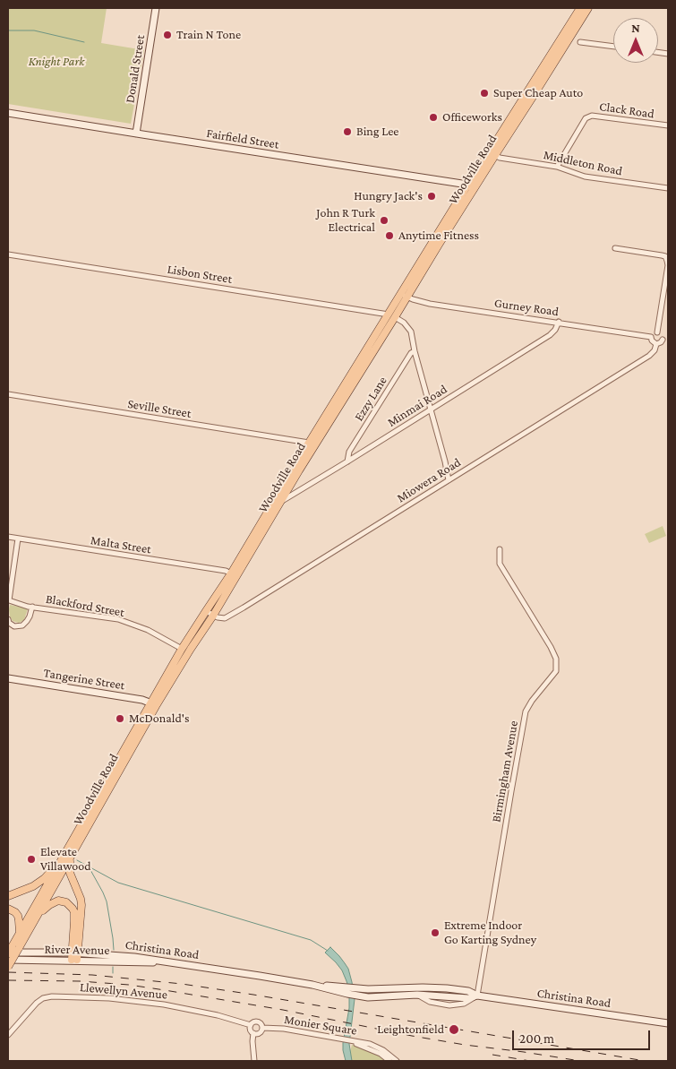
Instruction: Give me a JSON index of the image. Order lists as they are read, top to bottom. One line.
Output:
{"streets":{"main road":["Donald Street","Fairfield Street","Woodville Road","Tangerine Street","River Avenue","Christina Road"],"street":["Clack Road","Middleton Road","Lisbon Street","Gurney Road","Ezzy Lane","Minmai Road","Seville Street","Miowera Road","Malta Street","Blackford Street","Birmingham Avenue","Llewellyn Avenue","Monier Square"]},"crossings":[["Donald Street","Fairfield Street"],["Clack Road","Middleton Road"],["Fairfield Street","Woodville Road"],["Middleton Road","Woodville Road"],["Woodville Road","Lisbon Street"],["Woodville Road","Gurney Road"],["Woodville Road","Minmai Road"],["Woodville Road","Seville Street"],["Woodville Road","Miowera Road"],["Woodville Road","Malta Street"],["Woodville Road","Blackford Street"],["Woodville Road","Tangerine Street"],["Woodville Road","Christina Road"],["Gurney Road","Minmai Road"],["Gurney Road","Miowera Road"],["Ezzy Lane","Minmai Road"],["Malta Street","Blackford Street"],["Birmingham Avenue","Christina Road"],["River Avenue","Christina Road"],["Llewellyn Avenue","Monier Square"]],"parks":["Knight Park"],"places":["Train N Tone","Super Cheap Auto","Officeworks","Bing Lee","Hungry Jack's","John R Turk Electrical","Anytime Fitness","McDonald's","Elevate Villawood","Extreme Indoor Go Karting Sydney","Leightonfield"],"scale_bar":"200 m","north":"top"}
